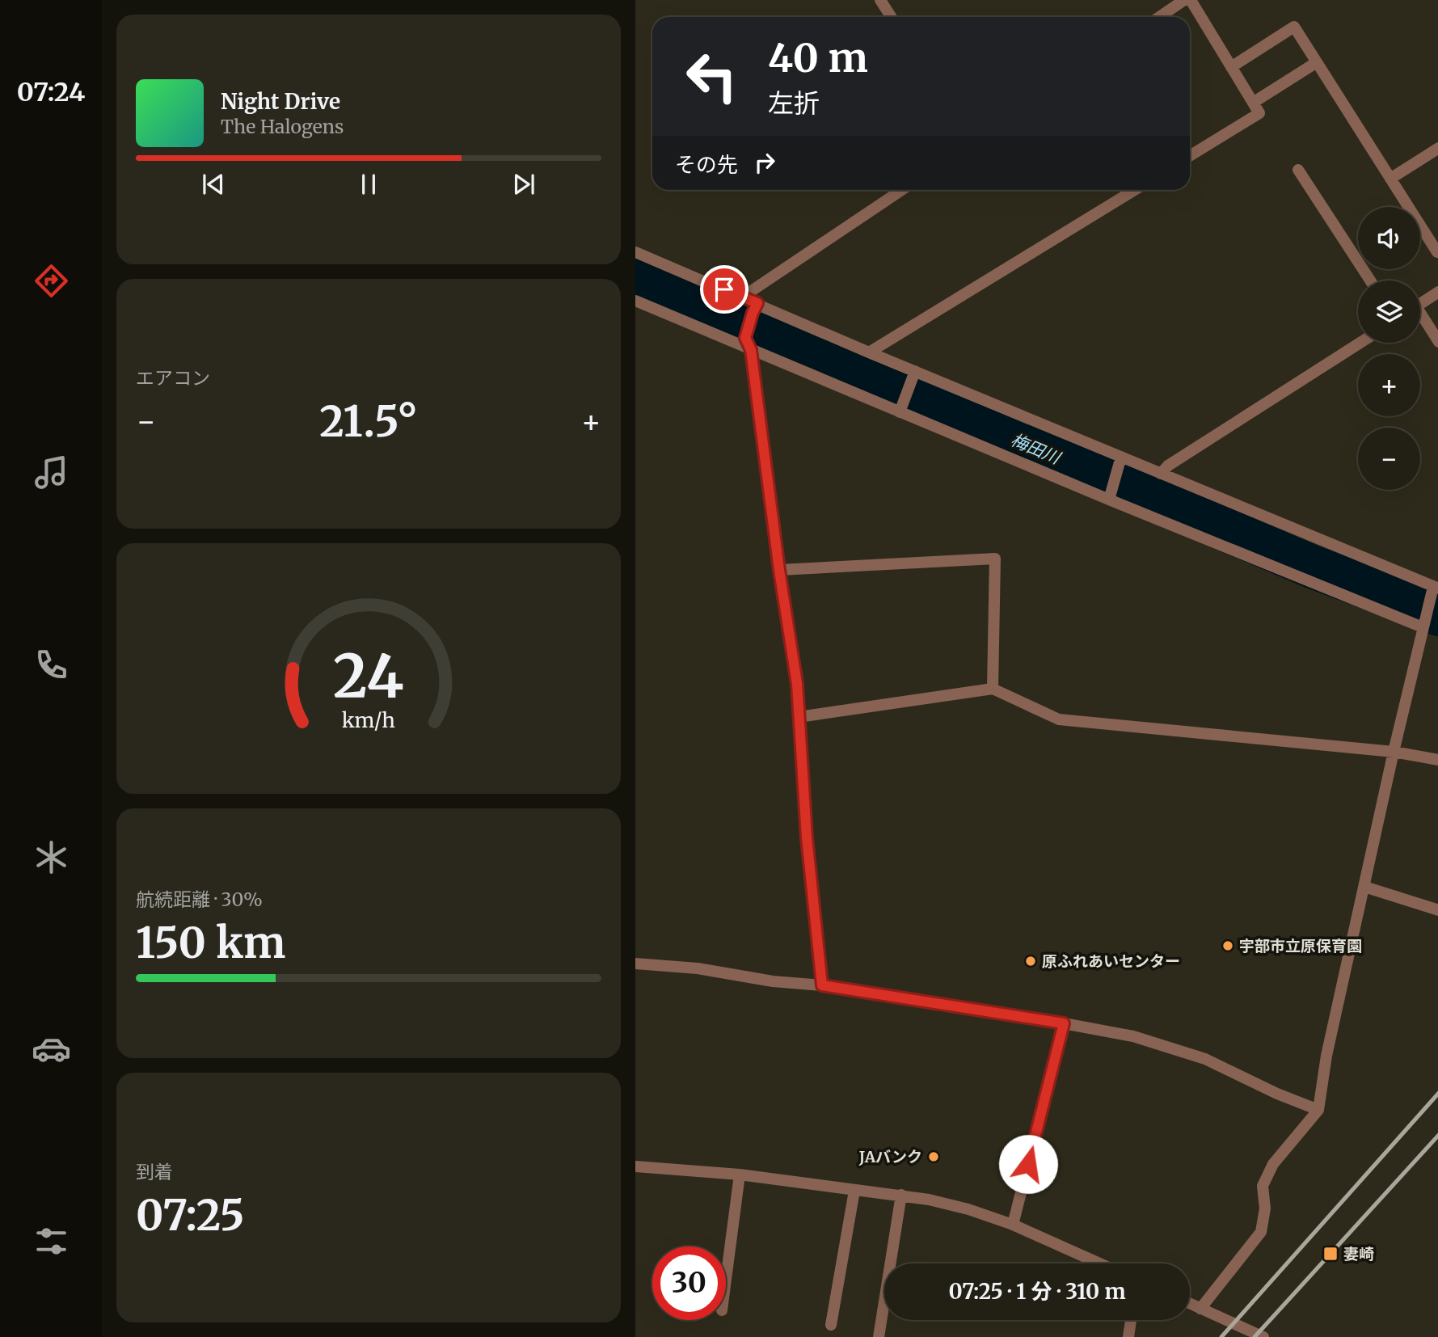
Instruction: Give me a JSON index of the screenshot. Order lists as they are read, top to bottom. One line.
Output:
{"water":["梅田川"],"places":{"other":["宇部市立原保育園","原ふれあいセンター","JAバンク"],"transit":["妻崎"]},"page":{"tabs":"07:24","turn":["40 m","左折"],"song":["Night Drive","The Halogens"],"then":"その先","map_buttons":["+","−"],"tile":["エアコン",["航続距離 · 30%","150 km"],["到着","07:25"]],"heat":["−","21.5°","+"],"limit":"30","trip":"07:25 · 1 分 · 310 m","gauge":["24","km/h"]}}
